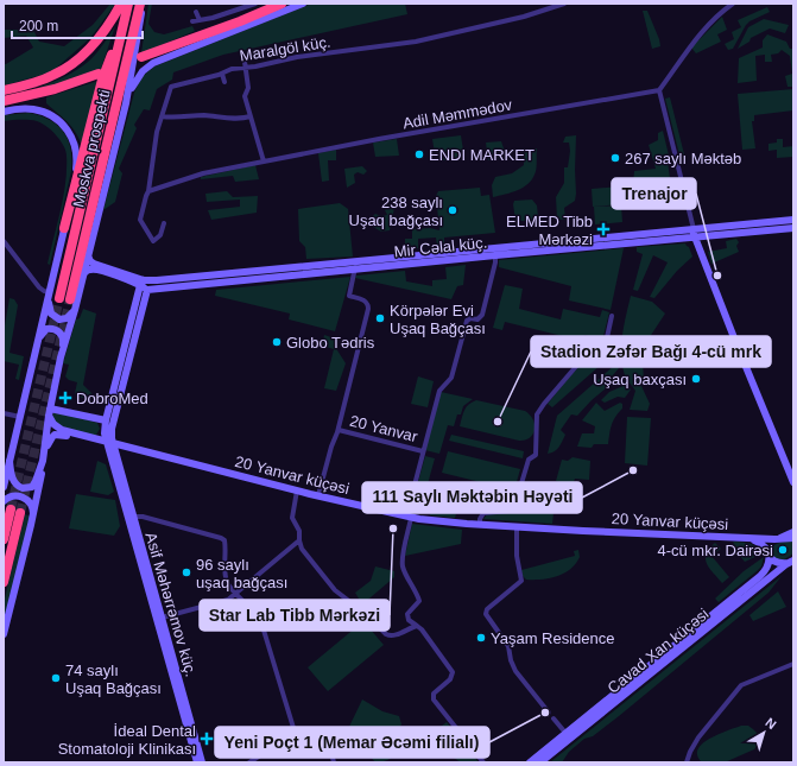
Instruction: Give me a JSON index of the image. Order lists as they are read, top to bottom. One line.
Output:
{"streets":{"highway":["Moskva prospekti"],"street":["Maralgöl küç.","Adil Məmmədov","Mir Cəlal küç.","20 Yanvar","20 Yanvar küçəsi","Asif Məhərrəmov küç.","Cavad Xan küçəsi"]},"crossings":[["Maralgöl küç.","Adil Məmmədov"],["Mir Cəlal küç.","20 Yanvar"],["20 Yanvar","20 Yanvar küçəsi"],["20 Yanvar küçəsi","Cavad Xan küçəsi"]],"places":{"other":["ENDI MARKET","267 saylı Məktəb","238 saylı Uşaq bağçası","Trenajor","Körpələr Evi Uşaq Bağçası","Globo Tədris","Uşaq baxçası","Stadion Zəfər Bağı 4-cü mrk","111 Saylı Məktəbin Həyəti","Star Lab Tibb Mәrkәzi","4-cü mkr. Dairəsi","96 saylı uşaq bağçası","Yaşam Residence","74 saylı Uşaq Bağçası","Yeni Poçt 1 (Memar Əcəmi filialı)"],"health":["ELMED Tibb Mərkəzi","DobroMed","İdeal Dental Stomatoloji Klinikası"]},"scale_bar":"200 m","north":"top right"}
